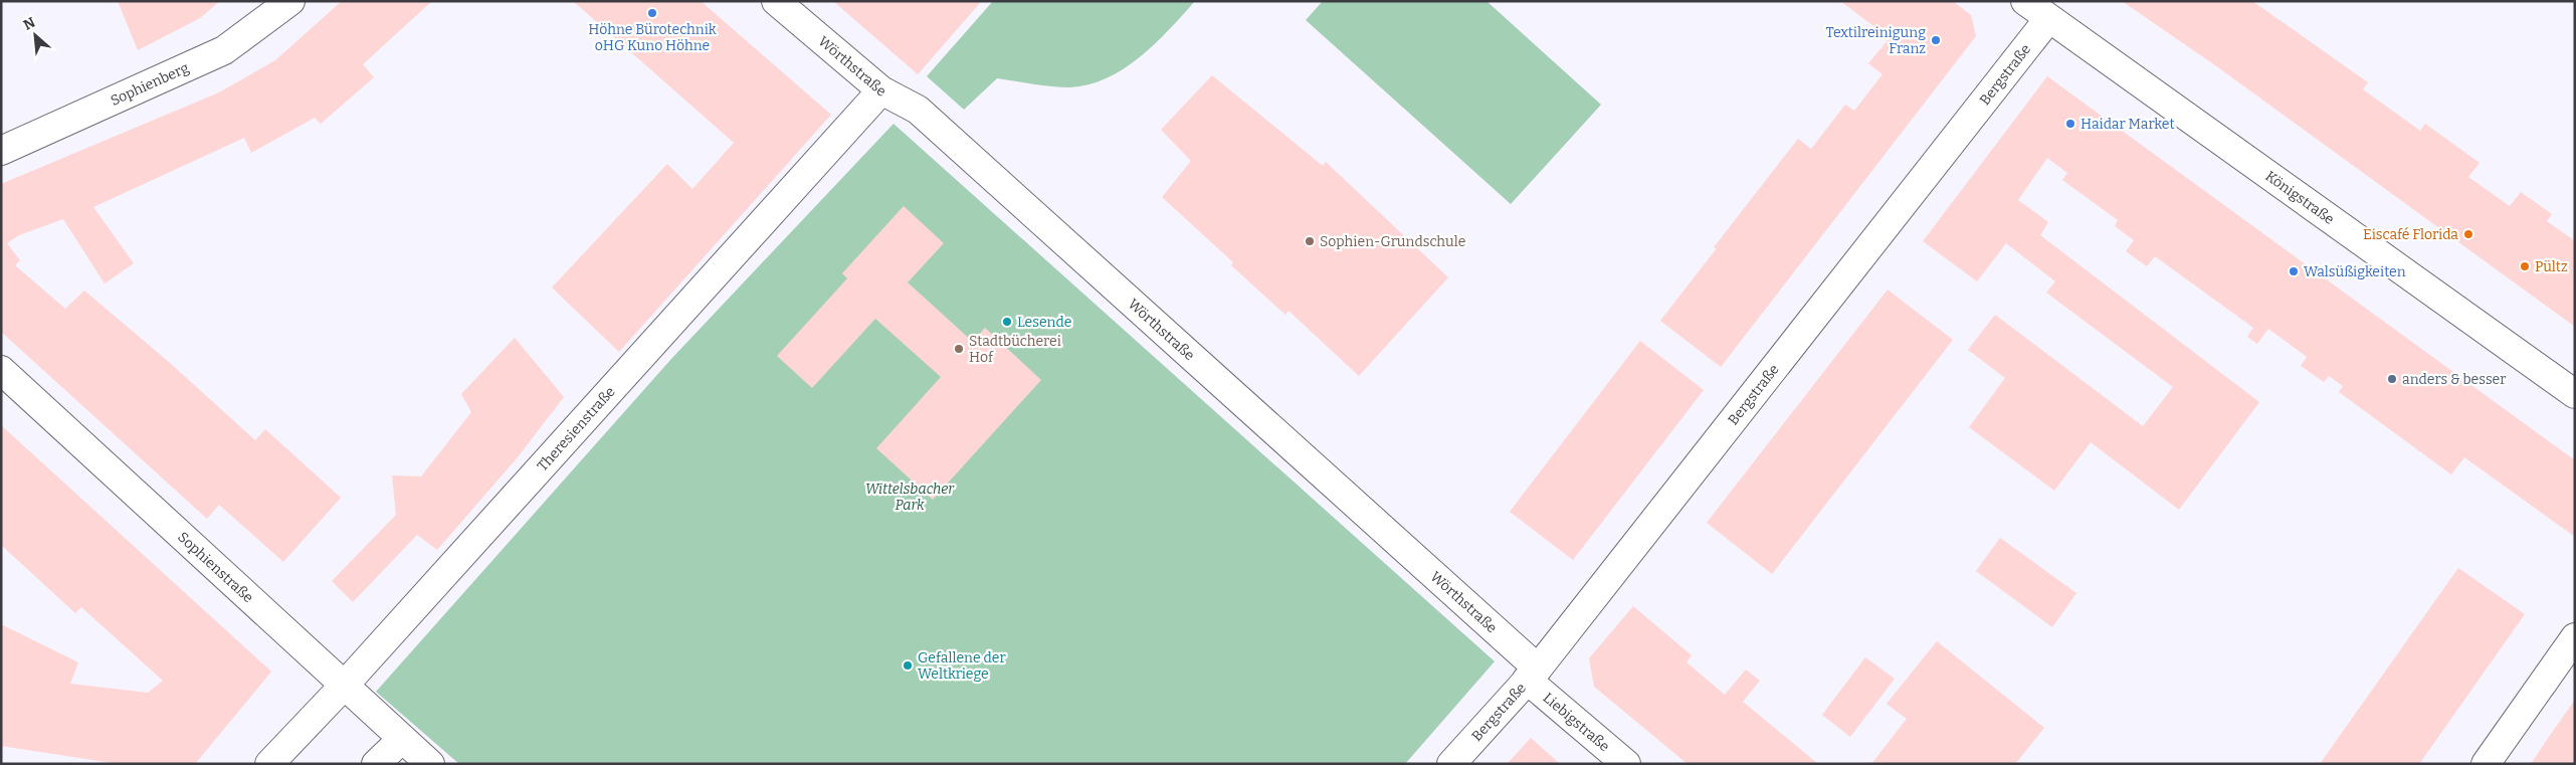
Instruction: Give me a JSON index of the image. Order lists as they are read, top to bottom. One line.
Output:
{"streets":{"street":["Wörthstraße","Bergstraße","Sophienberg","Königstraße","Theresienstraße","Sophienstraße","Liebigstraße"]},"crossings":[["Wörthstraße","Bergstraße"],["Wörthstraße","Theresienstraße"],["Wörthstraße","Liebigstraße"],["Bergstraße","Königstraße"],["Bergstraße","Liebigstraße"],["Theresienstraße","Sophienstraße"]],"parks":["Wittelsbacher Park"],"places":["Höhne Bürotechnik oHG Kuno Höhne","Textilreinigung Franz","Haidar Market","Eiscafé Florida","Sophien-Grundschule","Pültz","Walsüßigkeiten","Lesende","Stadtbücherei Hof","anders & besser","Gefallene der Weltkriege"],"north":"top left"}
